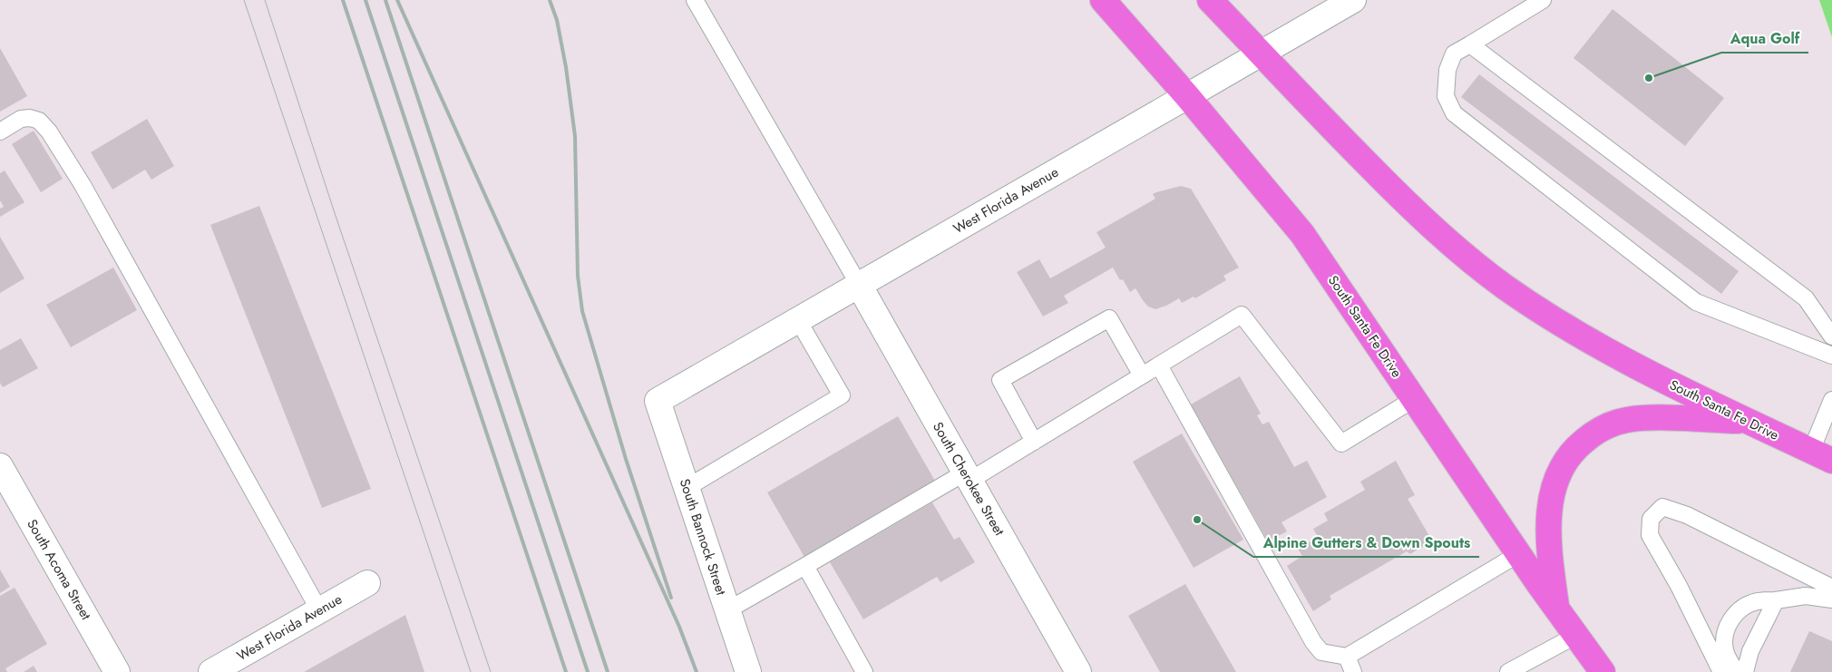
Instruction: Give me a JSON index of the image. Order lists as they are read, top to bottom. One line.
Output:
{"streets":{"highway":["South Santa Fe Drive"],"street":["West Florida Avenue","South Cherokee Street","South Bannock Street","South Acoma Street"]},"crossings":[["West Florida Avenue","South Santa Fe Drive"],["West Florida Avenue","South Cherokee Street"],["West Florida Avenue","South Bannock Street"]],"places":["Aqua Golf","Alpine Gutters & Down Spouts"]}
